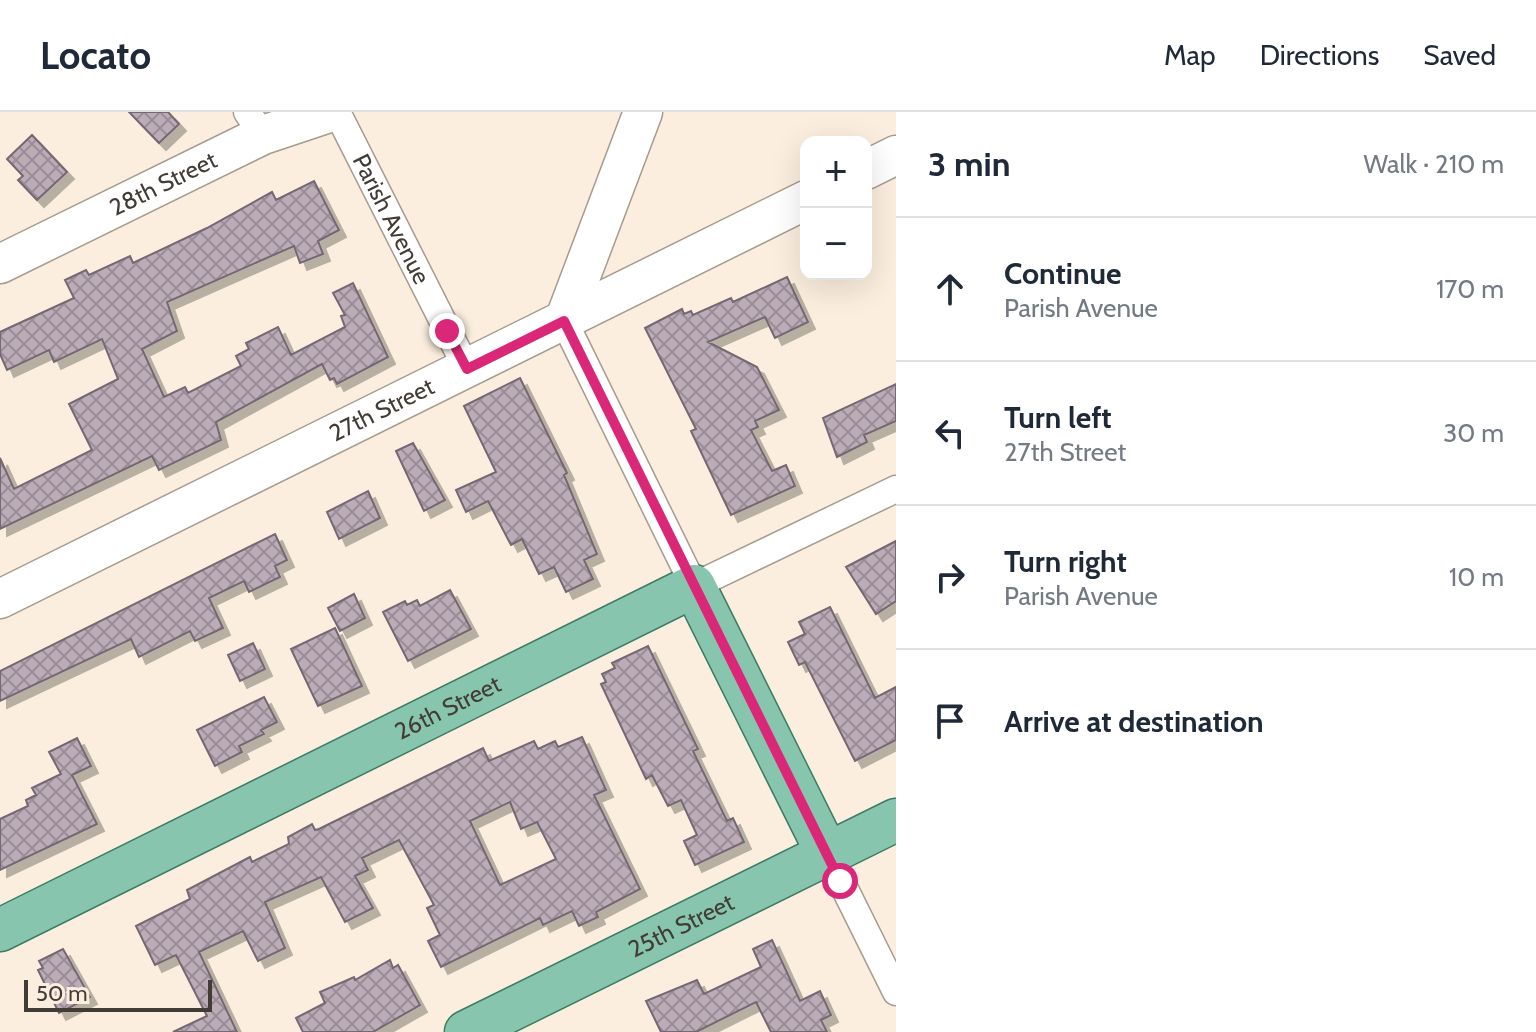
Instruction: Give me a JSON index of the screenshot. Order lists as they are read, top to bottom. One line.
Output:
{"streets":{"main road":["28th Street","27th Street","26th Street","25th Street"],"street":["Parish Avenue"]},"crossings":[["28th Street","Parish Avenue"],["Parish Avenue","27th Street"]],"scale_bar":"50 m","page":{"header":"Locato","nav":["Map","Directions","Saved"],"heading":["3 min","Walk · 210 m"],"map_buttons":["+","−"],"list":[["Continue","Parish Avenue","170 m"],["Turn left","27th Street","30 m"],["Turn right","Parish Avenue","10 m"],"Arrive at destination"],"scale":"50 m"}}
